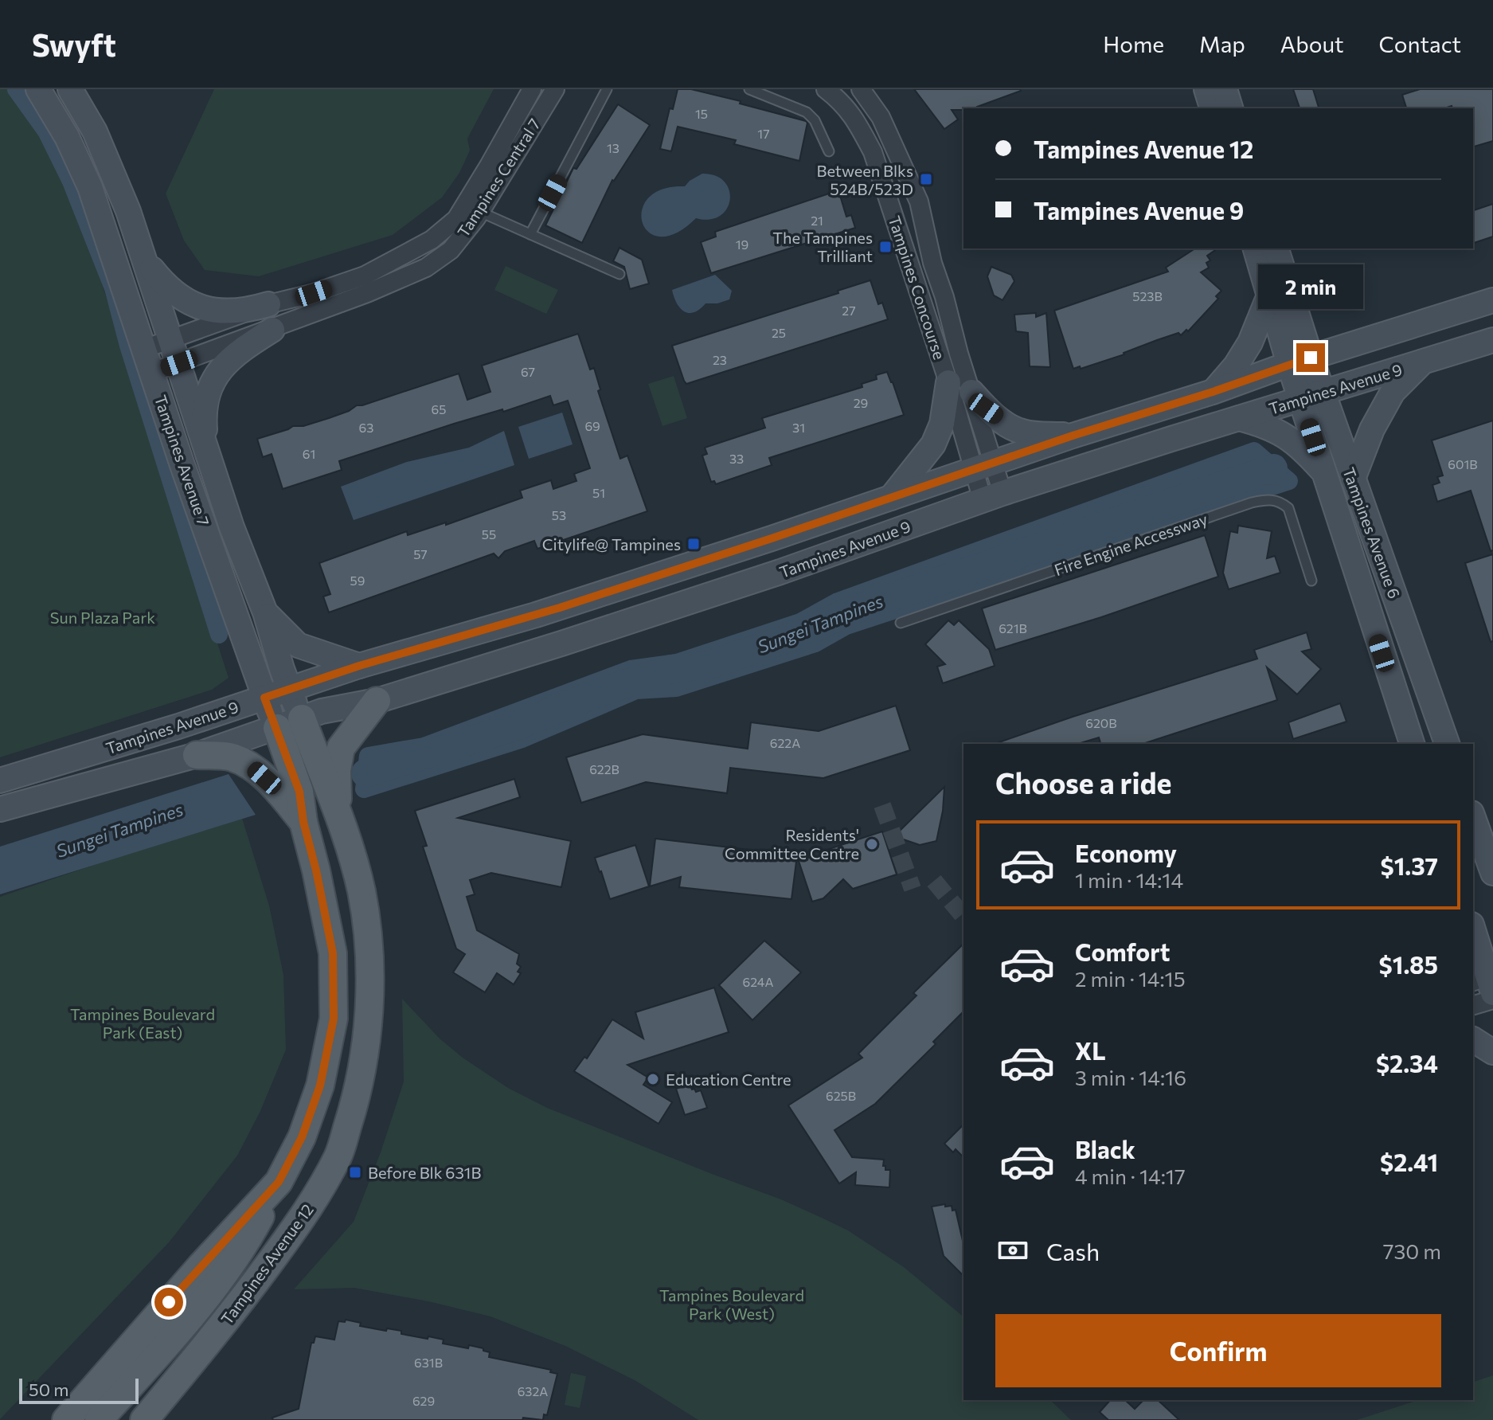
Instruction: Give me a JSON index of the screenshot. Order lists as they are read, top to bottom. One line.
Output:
{"streets":{"main road":["Tampines Avenue 9","Tampines Avenue 7","Tampines Avenue 6","Tampines Avenue 12"],"street":["Tampines Central 7","Tampines Concourse"],"lane":["Fire Engine Accessway"]},"crossings":[["Tampines Central 7","Tampines Avenue 7"],["Tampines Concourse","Tampines Avenue 9"],["Tampines Avenue 9","Tampines Avenue 7"],["Tampines Avenue 9","Tampines Avenue 6"],["Tampines Avenue 9","Tampines Avenue 12"],["Tampines Avenue 7","Tampines Avenue 12"]],"water":["Sungei Tampines"],"parks":["Sun Plaza Park","Tampines Boulevard Park (East)","Tampines Boulevard Park (West)"],"places":{"transit":["Between Blks 524B/523D","The Tampines Trilliant","Citylife@ Tampines","Before Blk 631B"],"other":["Residents' Committee Centre","Education Centre"]},"house_numbers":["15","17","13","21","19","523B","27","25","23","67","29","65","69","63","31","61","33","601B","51","53","55","57","59","621B","620B","622A","622B","624A","625B","631B","632A","629"],"scale_bar":"50 m","page":{"header":"Swyft","nav":["Home","Map","About","Contact"],"banner":["Tampines Avenue 12","Tampines Avenue 9"],"bubble":"2 min","heading":"Choose a ride","list":[{"name":"Economy","note":"1 min · 14:14","value":"$1.37"},{"name":"Comfort","note":"2 min · 14:15","value":"$1.85"},{"name":"XL","note":"3 min · 14:16","value":"$2.34"},{"name":"Black","note":"4 min · 14:17","value":"$2.41"}],"pay":["Cash","730 m"],"buttons":"Confirm","scale":"50 m"}}
